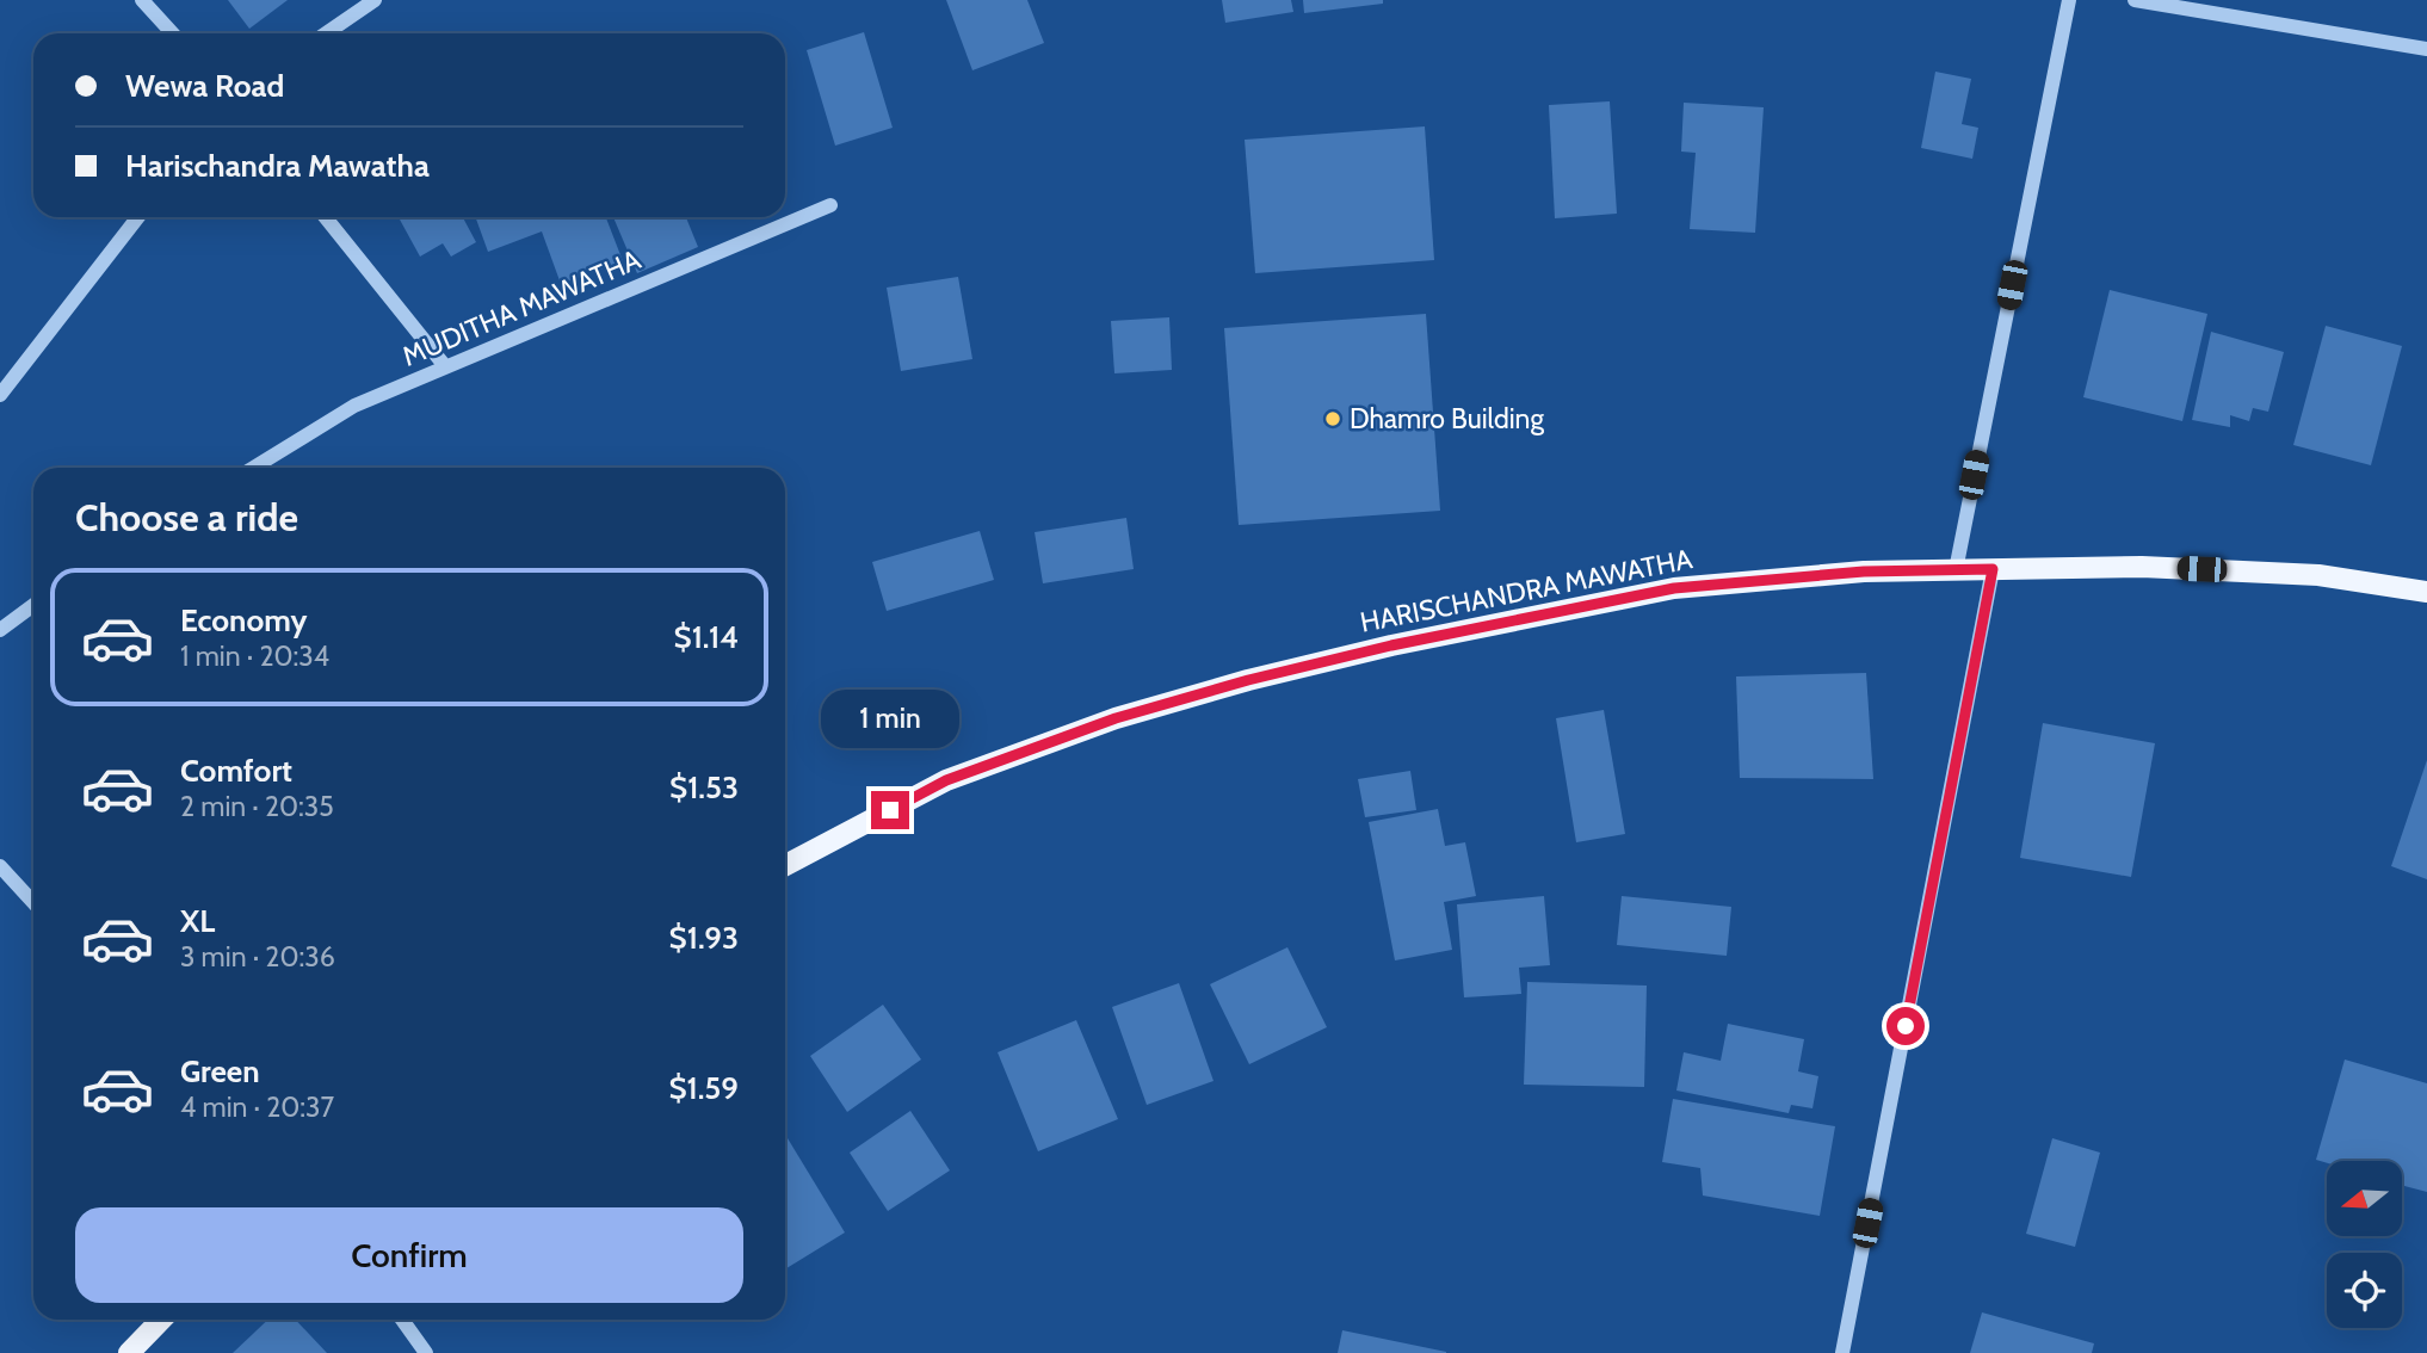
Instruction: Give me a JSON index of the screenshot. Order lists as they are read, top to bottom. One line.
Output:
{"streets":{"main road":["HARISCHANDRA MAWATHA"],"street":["MUDITHA MAWATHA"]},"places":["Dhamro Building"],"north":"left","page":{"banner":["Wewa Road","Harischandra Mawatha"],"heading":"Choose a ride","list":[{"name":"Economy","note":"1 min · 20:34","value":"$1.14"},{"name":"Comfort","note":"2 min · 20:35","value":"$1.53"},{"name":"XL","note":"3 min · 20:36","value":"$1.93"},{"name":"Green","note":"4 min · 20:37","value":"$1.59"}],"bubble":"1 min","buttons":"Confirm"}}
